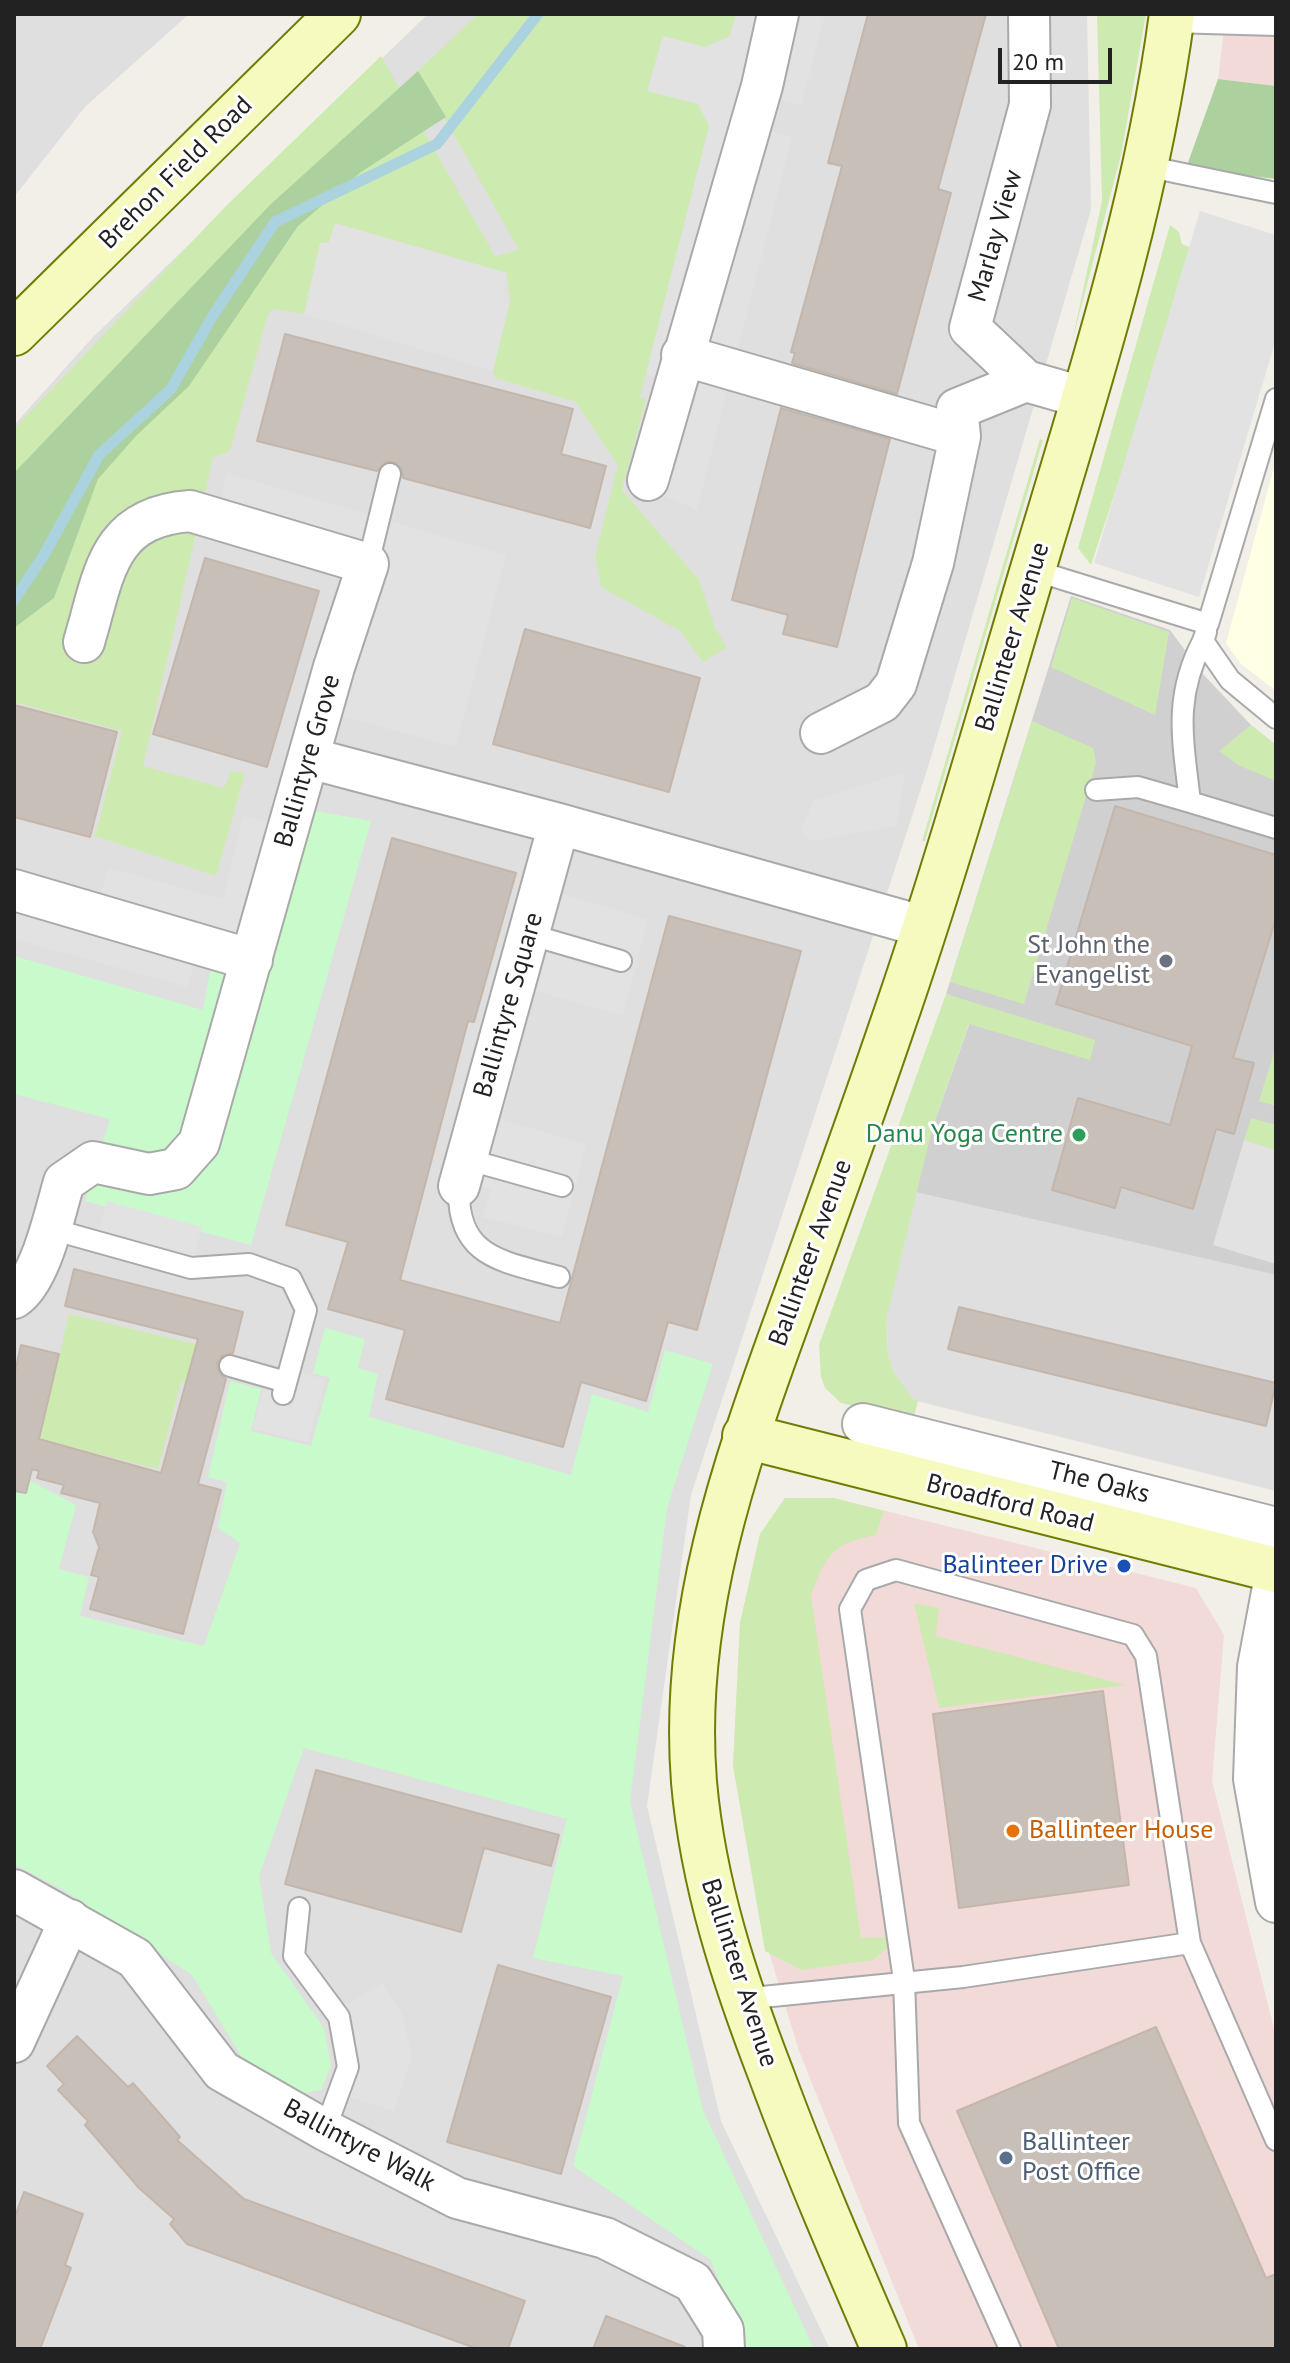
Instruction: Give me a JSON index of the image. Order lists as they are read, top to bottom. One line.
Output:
{"streets":{"street":["Brehon Field Road","Marlay View","Ballinteer Avenue","Ballintyre Grove","Ballintyre Square","The Oaks","Broadford Road","Ballintyre Walk"]},"crossings":[["Ballinteer Avenue","Broadford Road"],["The Oaks","Broadford Road"]],"places":["St John the Evangelist","Danu Yoga Centre","Balinteer Drive","Ballinteer House","Ballinteer Post Office"],"scale_bar":"20 m"}
